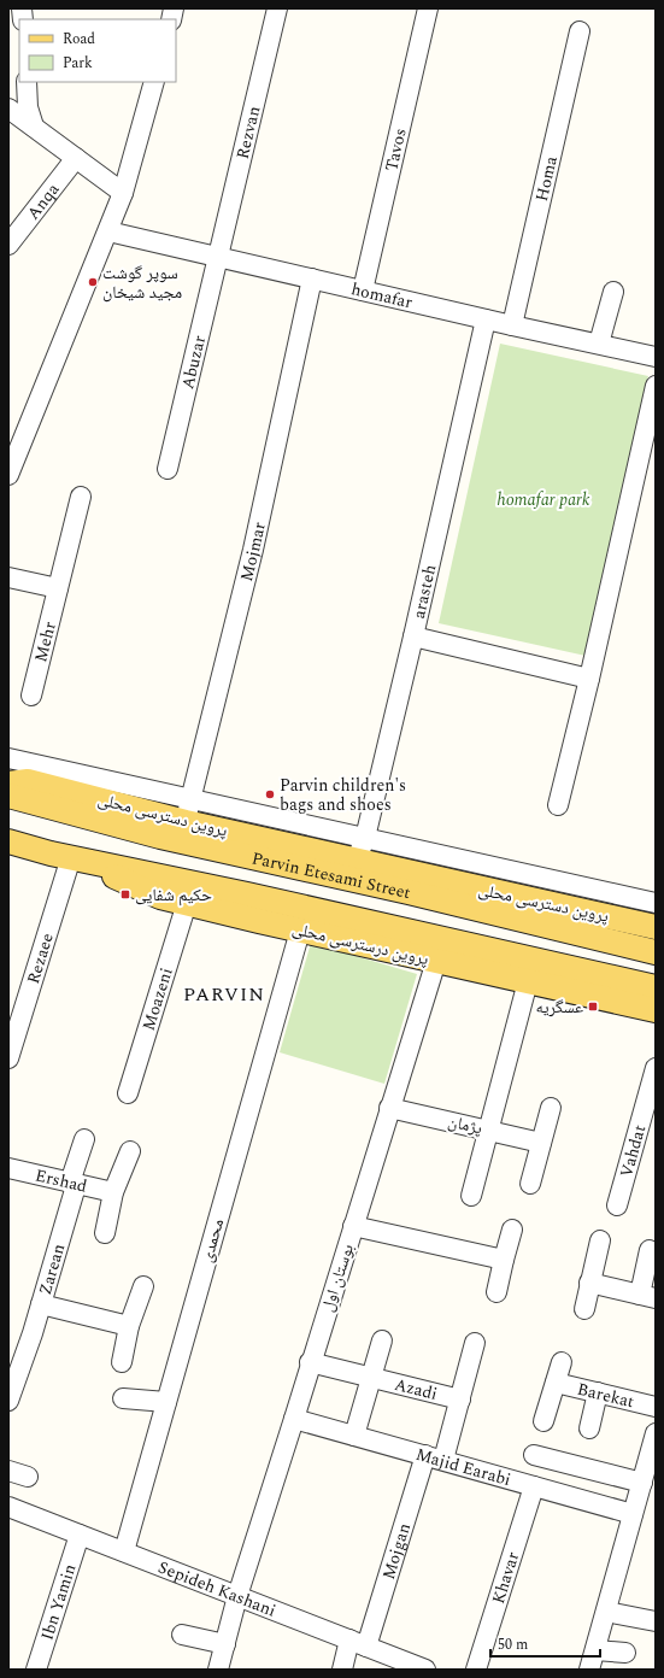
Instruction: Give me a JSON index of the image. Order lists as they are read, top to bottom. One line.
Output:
{"streets":{"main road":["پروین دسترسی محلی","Parvin Etesami Street","پروین درسترسی محلی"],"street":["Rezvan","Tavos","Homa","Anqa","homafar","Abuzar","Mojmar","arasteh","Mehr","Rezaee","Moazeni","پژمان","Vahdat","Ershad","محمدی","Zarean","بوستان اول","Azadi","Barekat","Majid Earabi","Mojgan","Khavar","Sepideh Kashani","Ibn Yamin"]},"crossings":[["Rezvan","homafar"],["Rezvan","Abuzar"],["Tavos","homafar"],["Homa","homafar"],["homafar","Abuzar"],["homafar","Mojmar"],["homafar","arasteh"],["Mojmar","پروین دسترسی محلی"],["arasteh","پروین دسترسی محلی"],["پروین درسترسی محلی","Rezaee"],["پروین درسترسی محلی","Moazeni"],["پروین درسترسی محلی","محمدی"],["پروین درسترسی محلی","بوستان اول"],["پژمان","بوستان اول"],["Ershad","Zarean"],["محمدی","Sepideh Kashani"],["بوستان اول","Azadi"],["بوستان اول","Majid Earabi"],["بوستان اول","Sepideh Kashani"],["Azadi","Majid Earabi"],["Azadi","Mojgan"],["Majid Earabi","Mojgan"],["Majid Earabi","Khavar"],["Mojgan","Sepideh Kashani"],["Sepideh Kashani","Ibn Yamin"]],"districts":["PARVIN"],"parks":["homafar park"],"places":{"other":["سوپر گوشت مجید شیخان","Parvin children's bags and shoes"],"transit":["حکیم شفایی","عسگریه"]},"legend":["Road","Park"],"scale_bar":"50 m"}
